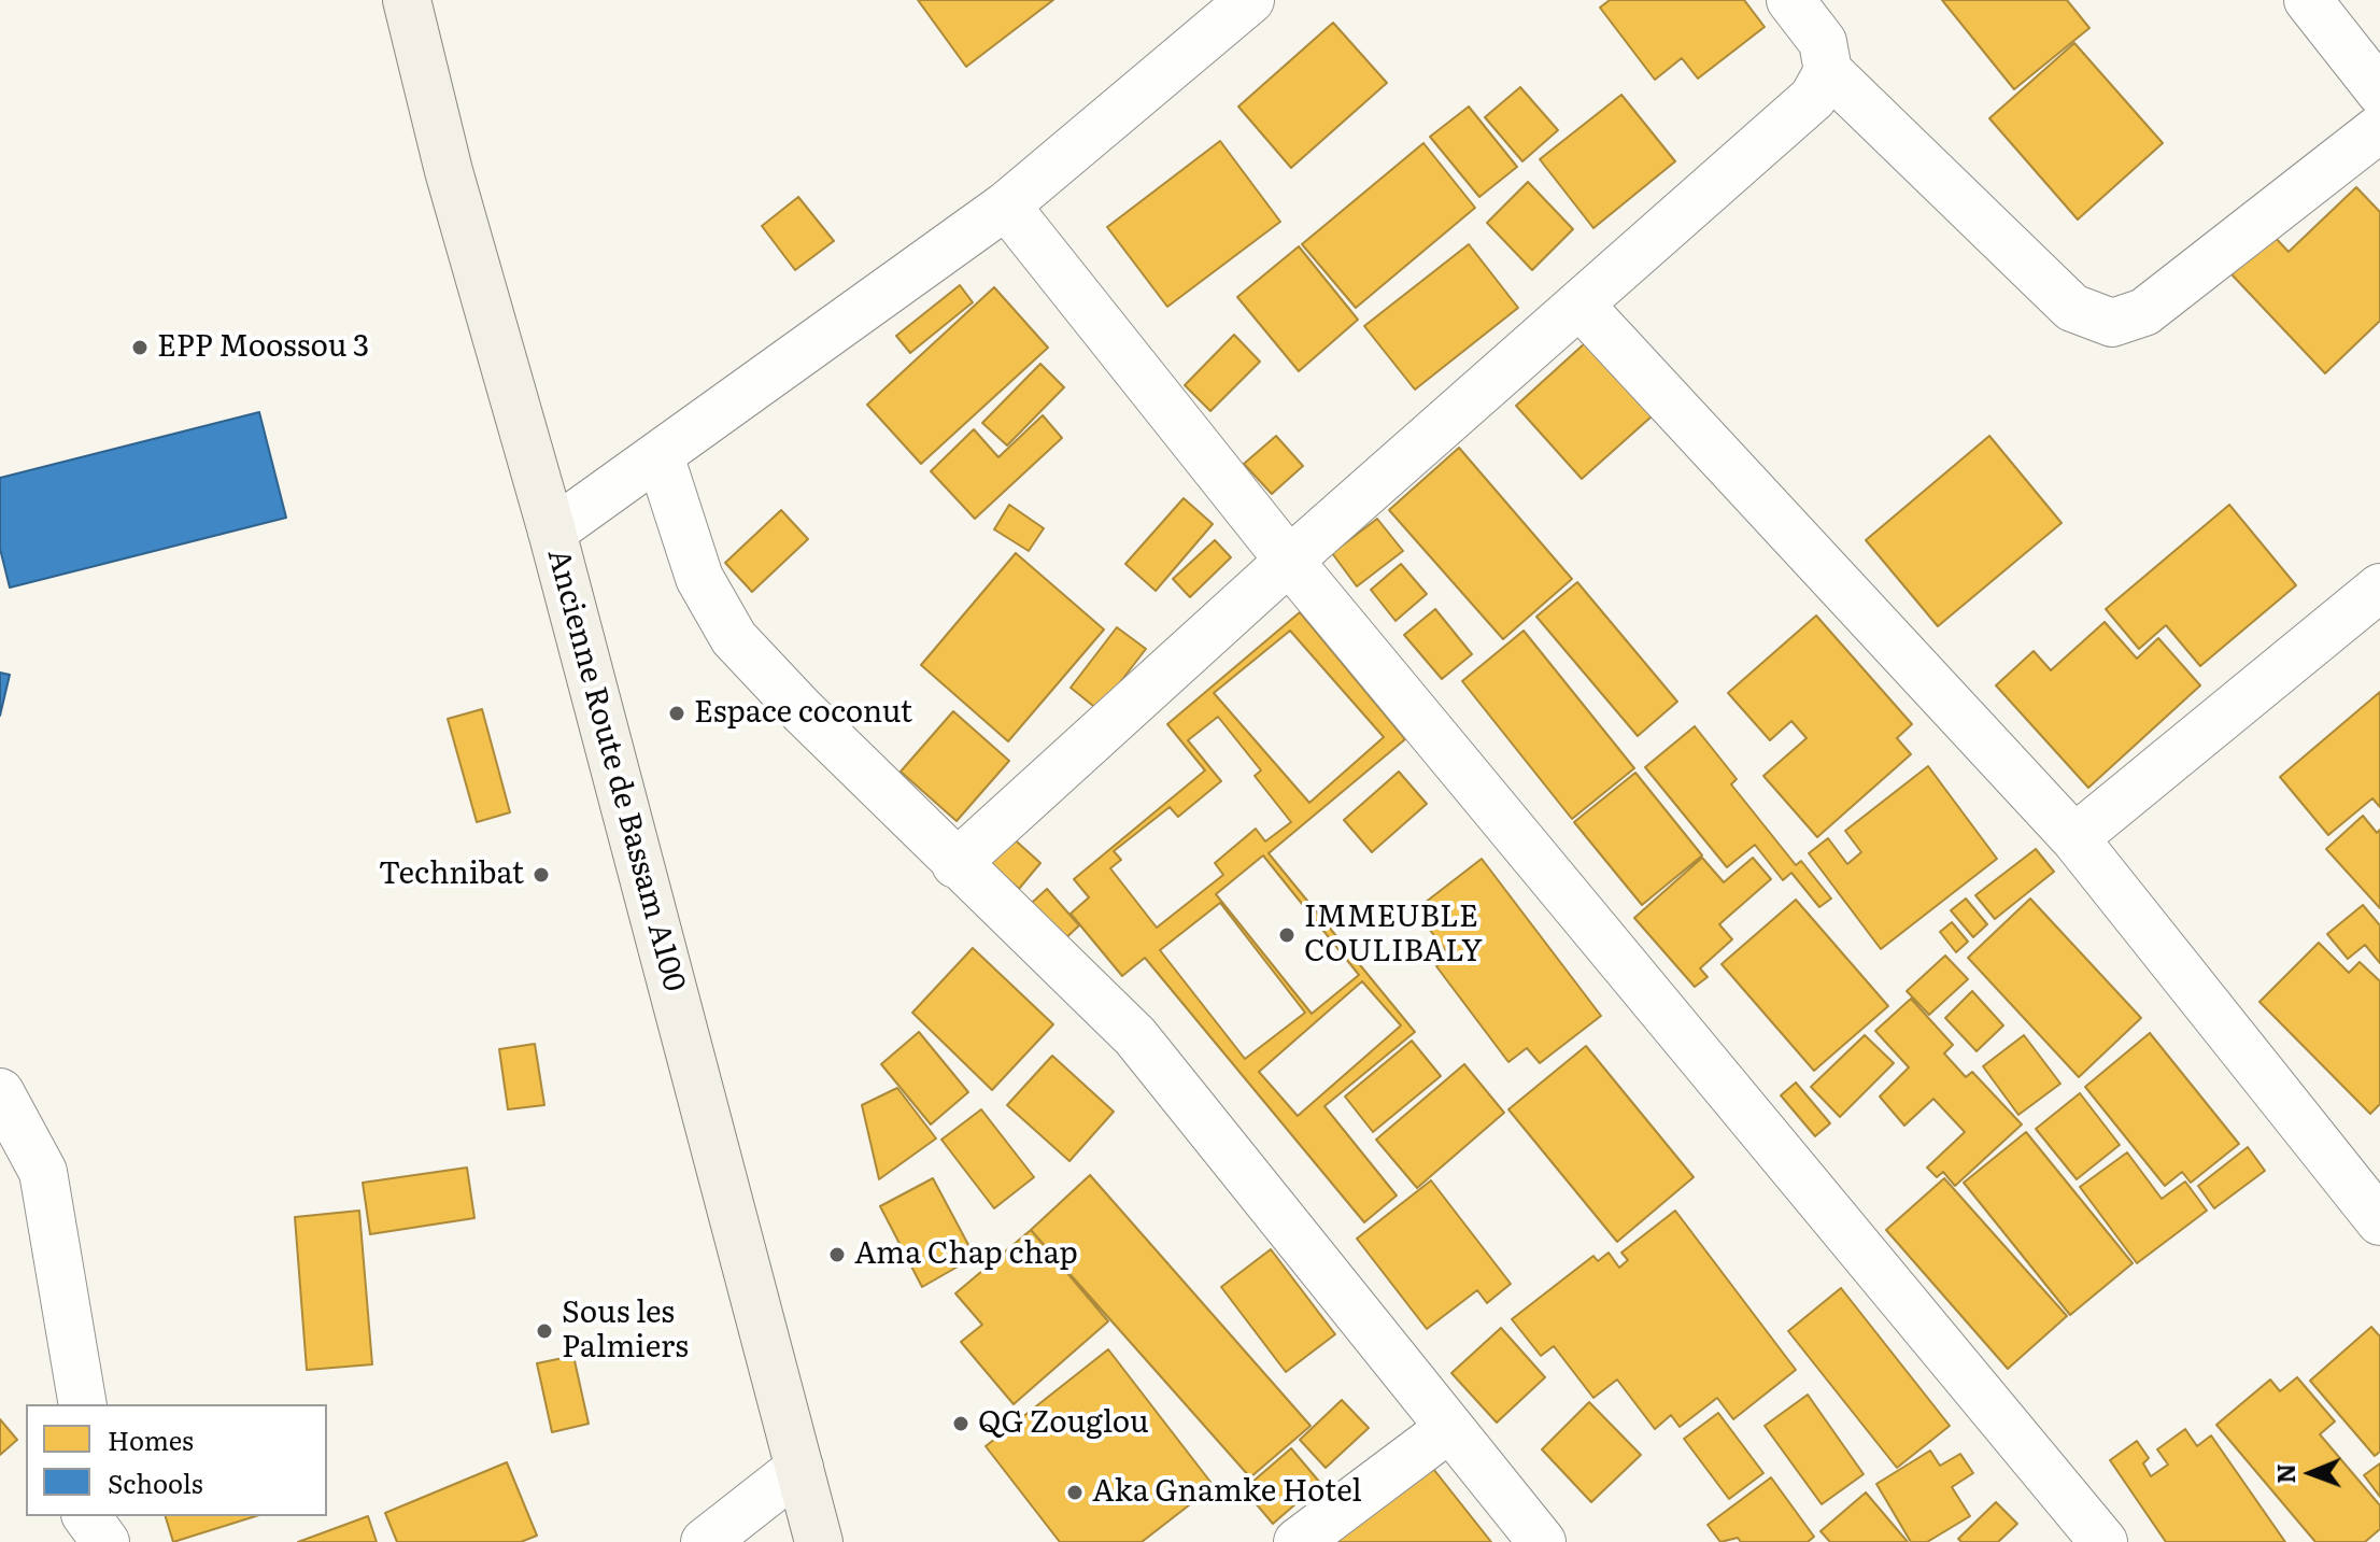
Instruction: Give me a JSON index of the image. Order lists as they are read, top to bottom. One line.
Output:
{"streets":{"main road":["Ancienne Route de Bassam A100"]},"places":["EPP Moossou 3","Espace coconut","Technibat","IMMEUBLE COULIBALY","Ama Chap chap","Sous les Palmiers","QG Zouglou","Aka Gnamke Hotel"],"legend":["Homes","Schools"],"north":"left"}
